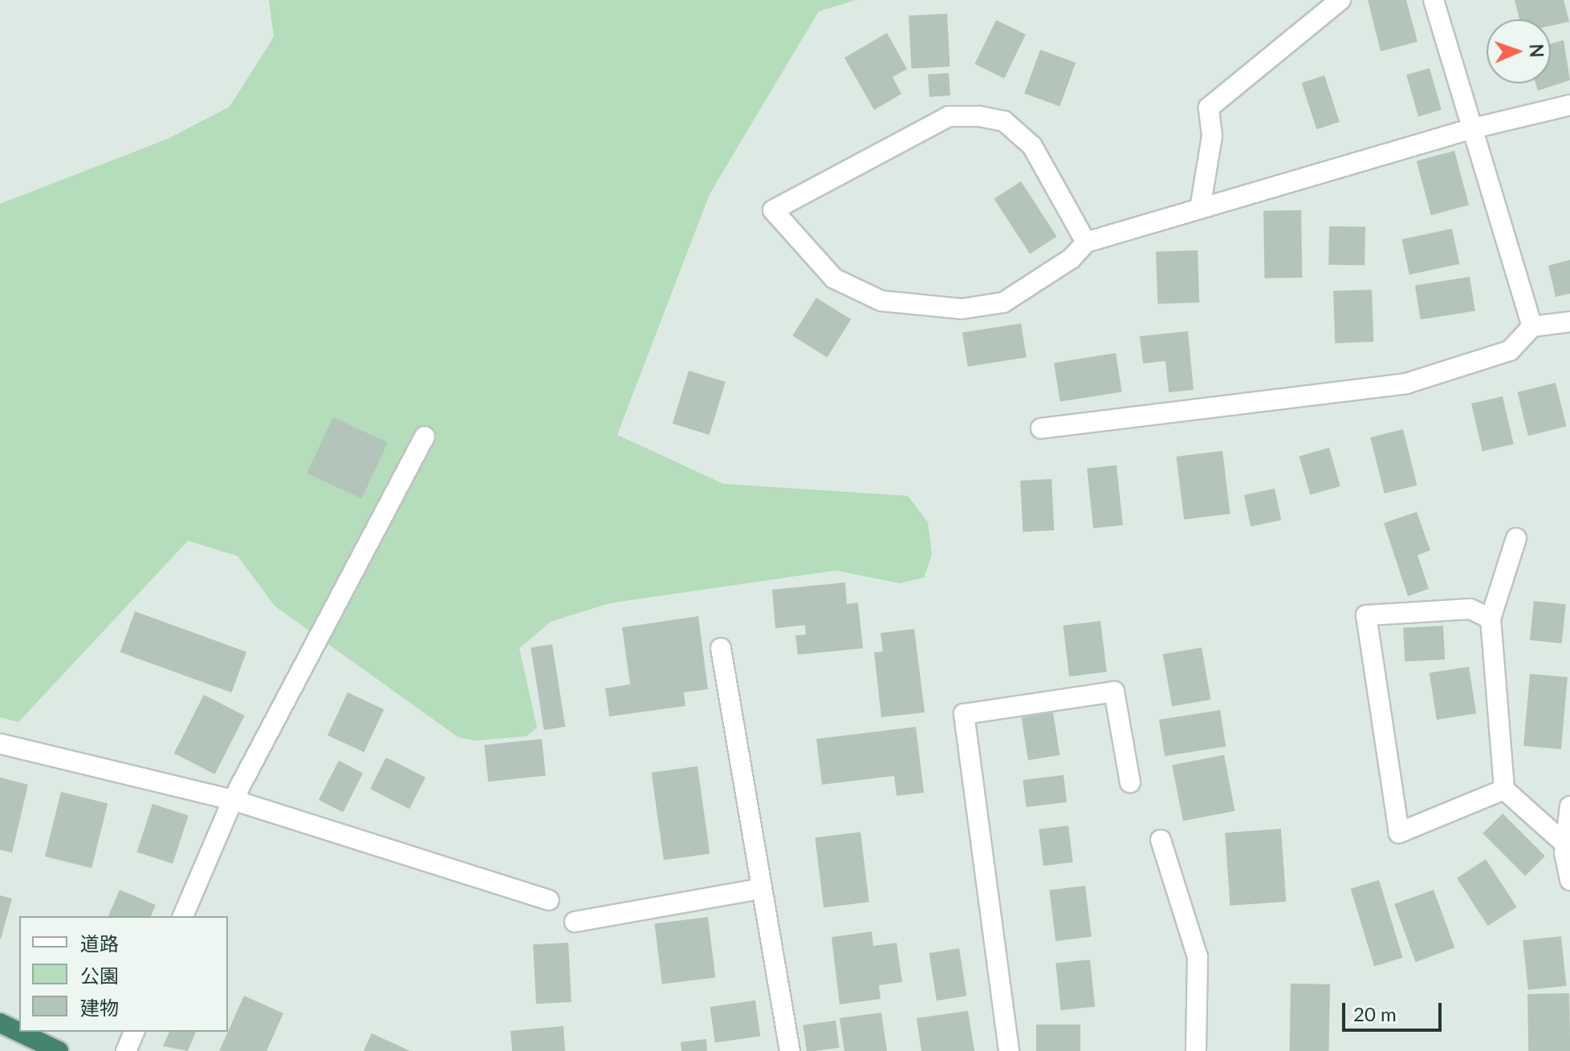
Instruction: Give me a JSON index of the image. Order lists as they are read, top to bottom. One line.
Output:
{"legend":["道路","公園","建物"],"scale_bar":"20 m","north":"right"}
